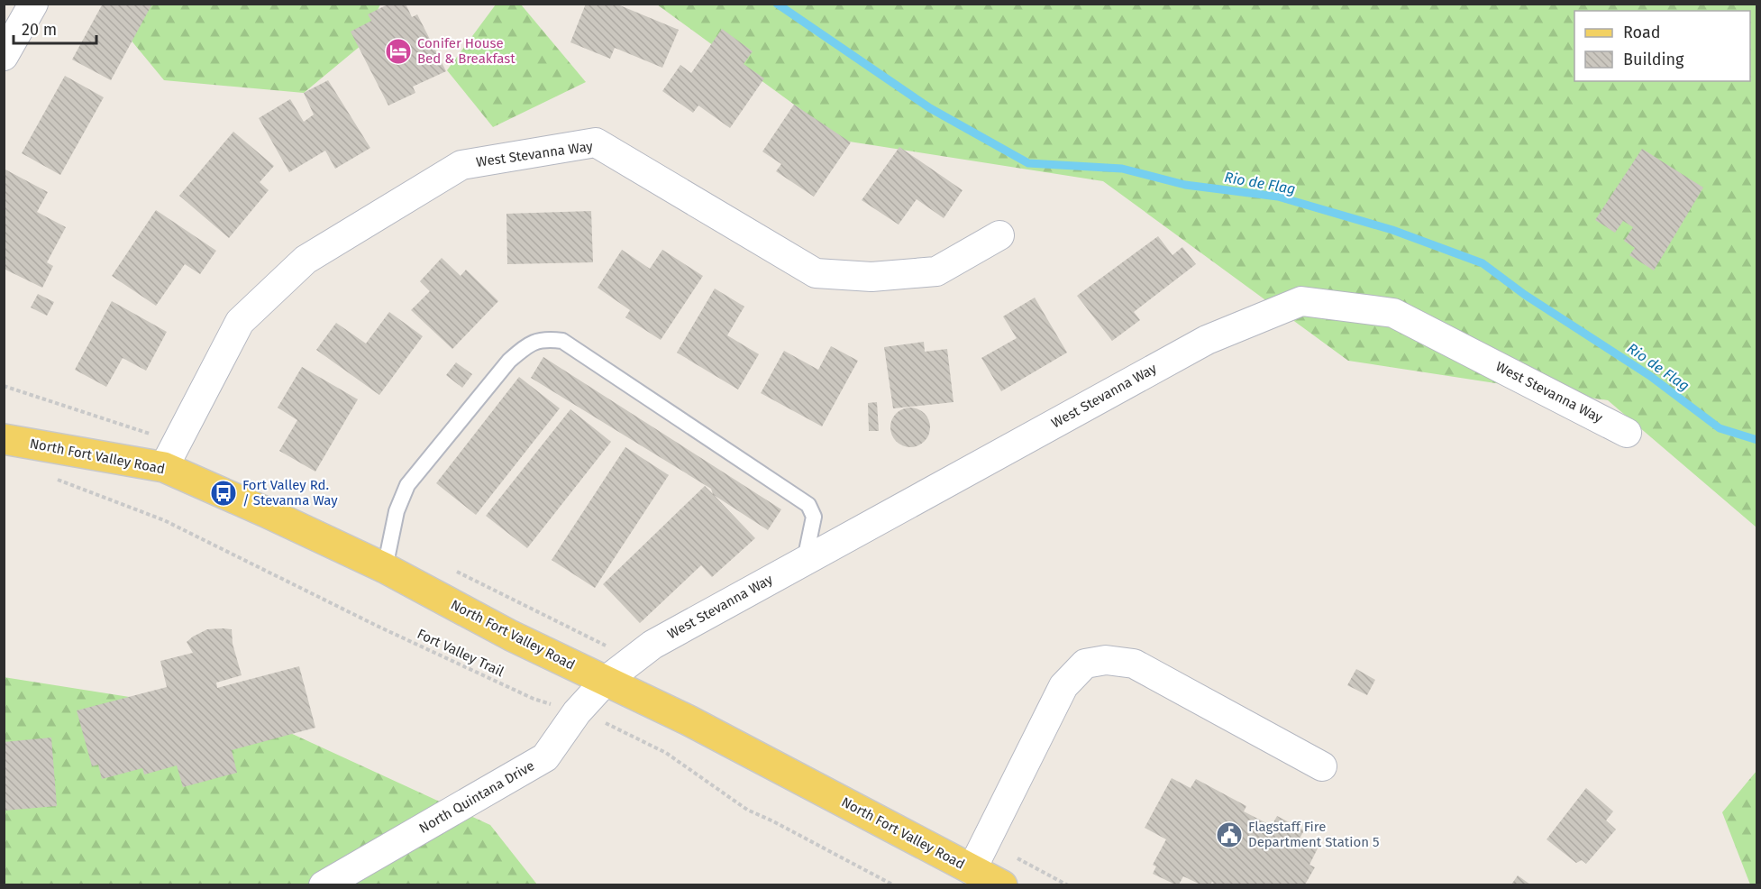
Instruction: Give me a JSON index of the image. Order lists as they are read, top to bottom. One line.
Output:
{"streets":{"main road":["North Fort Valley Road"],"street":["West Stevanna Way","North Quintana Drive"],"path":["Fort Valley Trail"]},"crossings":[["West Stevanna Way","North Fort Valley Road"],["West Stevanna Way","North Quintana Drive"],["North Fort Valley Road","North Quintana Drive"],["Fort Valley Trail","North Quintana Drive"]],"water":["Rio de Flag"],"places":{"hotel":["Conifer House Bed & Breakfast"],"bus stop":["Fort Valley Rd. / Stevanna Way"],"public building":["Flagstaff Fire Department Station 5"]},"legend":["Road","Building"],"scale_bar":"20 m"}
